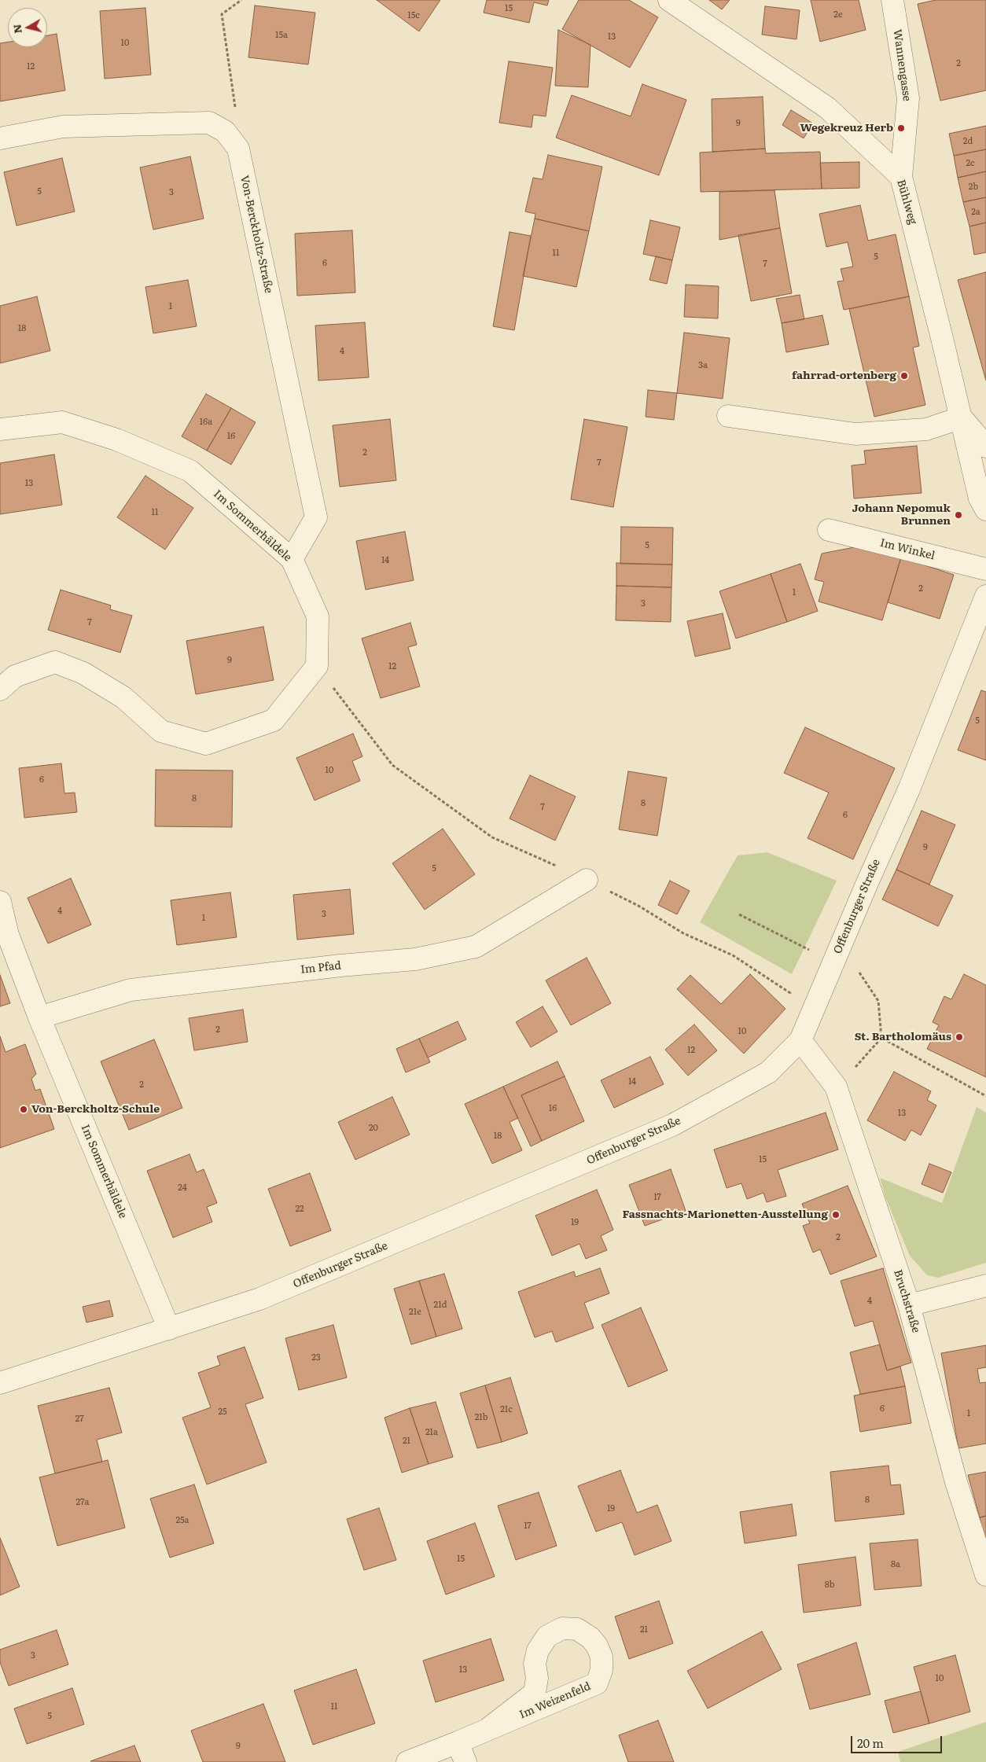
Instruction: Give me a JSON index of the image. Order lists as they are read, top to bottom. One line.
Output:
{"streets":{"street":["Wannengasse","Bühlweg","Von-Berckholtz-Straße","Im Sommerhäldele","Im Winkel","Offenburger Straße","Im Pfad","Bruchstraße","Im Weizenfeld"]},"crossings":[["Wannengasse","Bühlweg"],["Von-Berckholtz-Straße","Im Sommerhäldele"],["Im Sommerhäldele","Offenburger Straße"],["Im Sommerhäldele","Im Pfad"],["Offenburger Straße","Bruchstraße"]],"places":["Wegekreuz Herb","fahrrad-ortenberg","Johann Nepomuk Brunnen","St. Bartholomäus","Von-Berckholtz-Schule","Fassnachts-Marionetten-Ausstellung"],"house_numbers":["15","2e","15c","15a","13","10","2","12","9","2d","2c","2b","5","3","2a","11","5","6","7","1","18","4","3a","16a","16","2","7","13","11","5","14","2","1","3","7","9","12","5","10","6","8","8","7","6","9","5","4","3","1","2","10","12","14","2","16","13","20","18","15","24","17","22","19","2","4","21d","21e","23","6","21c","25","1","21b","27","21a","21","8","27a","19","25a","17","15","8a","8b","21","3","13","10","11","5","9"],"scale_bar":"20 m","north":"left"}
